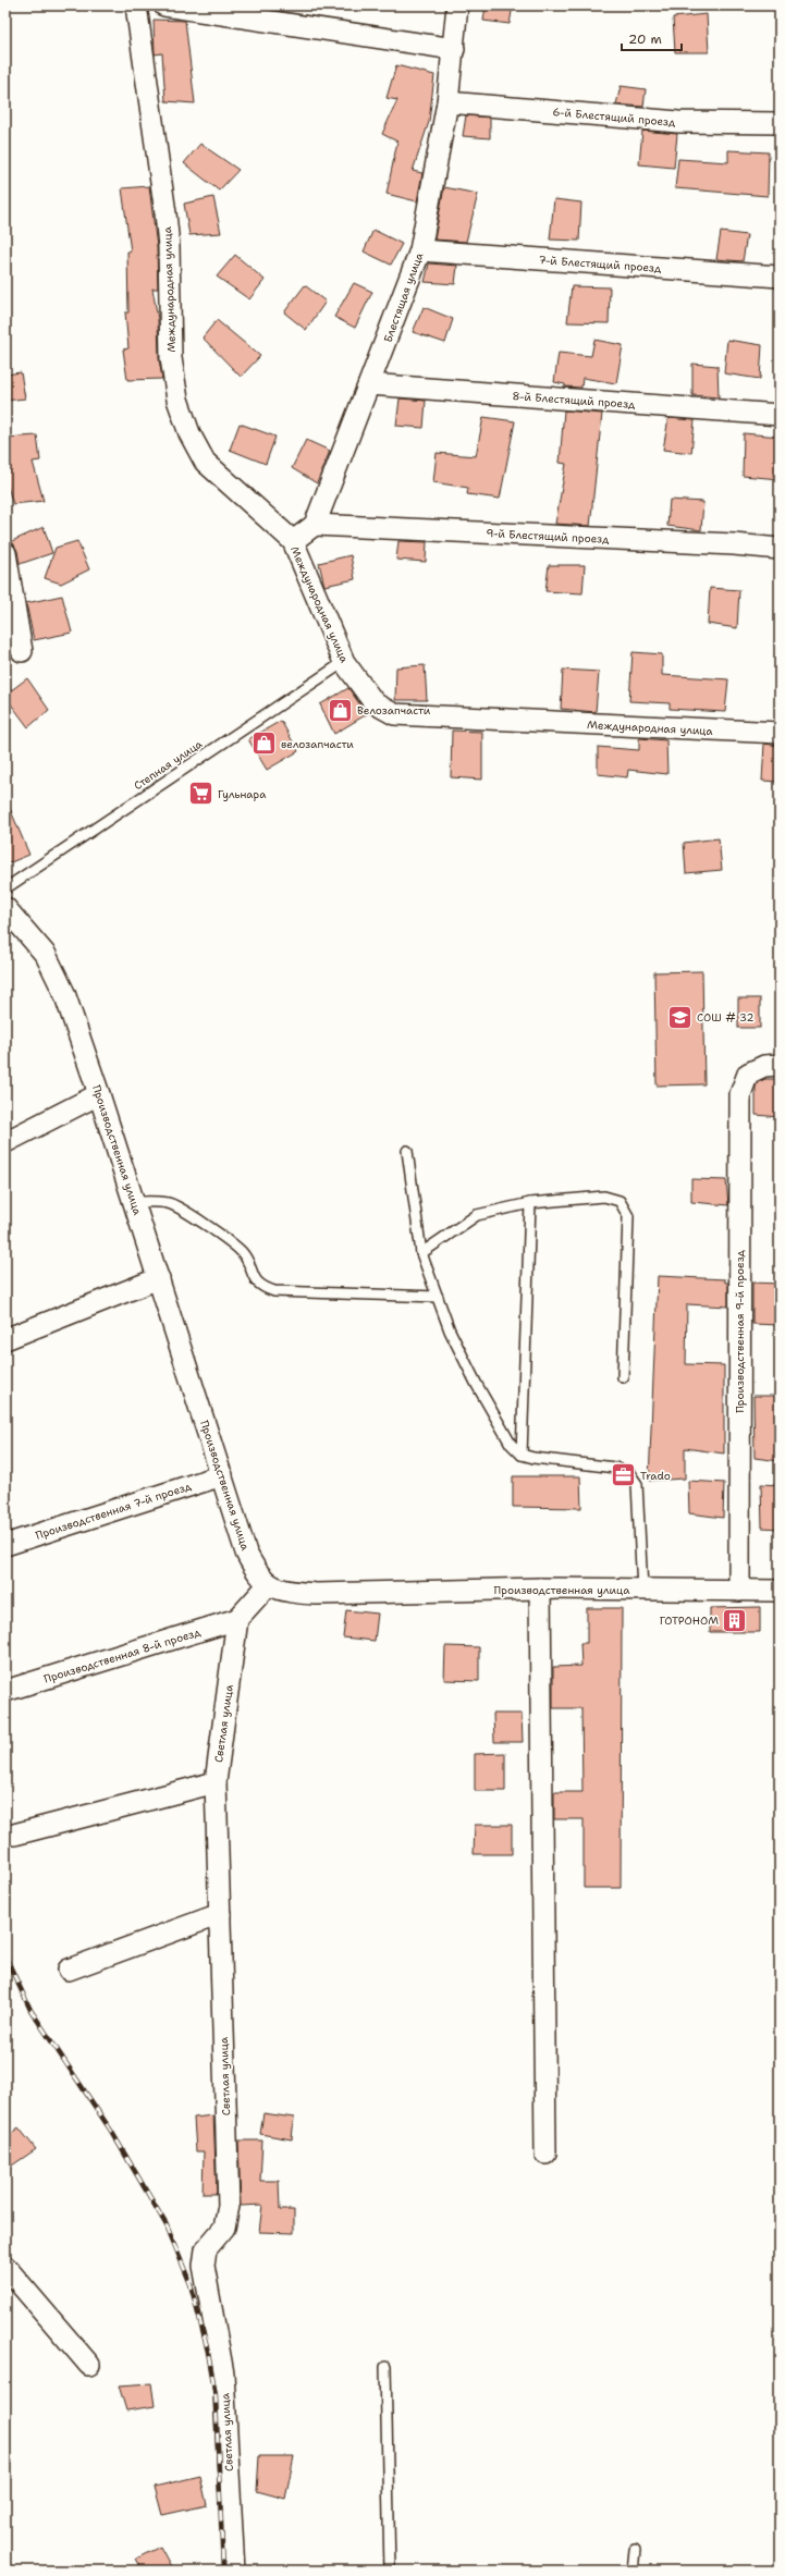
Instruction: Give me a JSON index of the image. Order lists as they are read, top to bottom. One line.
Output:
{"streets":{"street":["6-й Блестящий проезд","7-й Блестящий проезд","Международная улица","Блестящая улица","8-й Блестящий проезд","9-й Блестящий проезд","Производственная улица","Производственная 9-й проезд","Производственная 7-й проезд","Производственная 8-й проезд","Светлая улица"],"lane":["Степная улица"]},"crossings":[["6-й Блестящий проезд","Блестящая улица"],["7-й Блестящий проезд","Блестящая улица"],["Международная улица","Степная улица"],["Блестящая улица","8-й Блестящий проезд"],["Блестящая улица","9-й Блестящий проезд"],["Производственная улица","Производственная 9-й проезд"],["Производственная улица","Производственная 7-й проезд"],["Производственная 8-й проезд","Светлая улица"]],"places":{"shop":["Велозапчасти","велозапчасти"],"supermarket":["Гульнара"],"school or university":["СОШ # 32"],"office":["Trado"],"building":["ГОТРОНОМ"]},"scale_bar":"20 m"}
